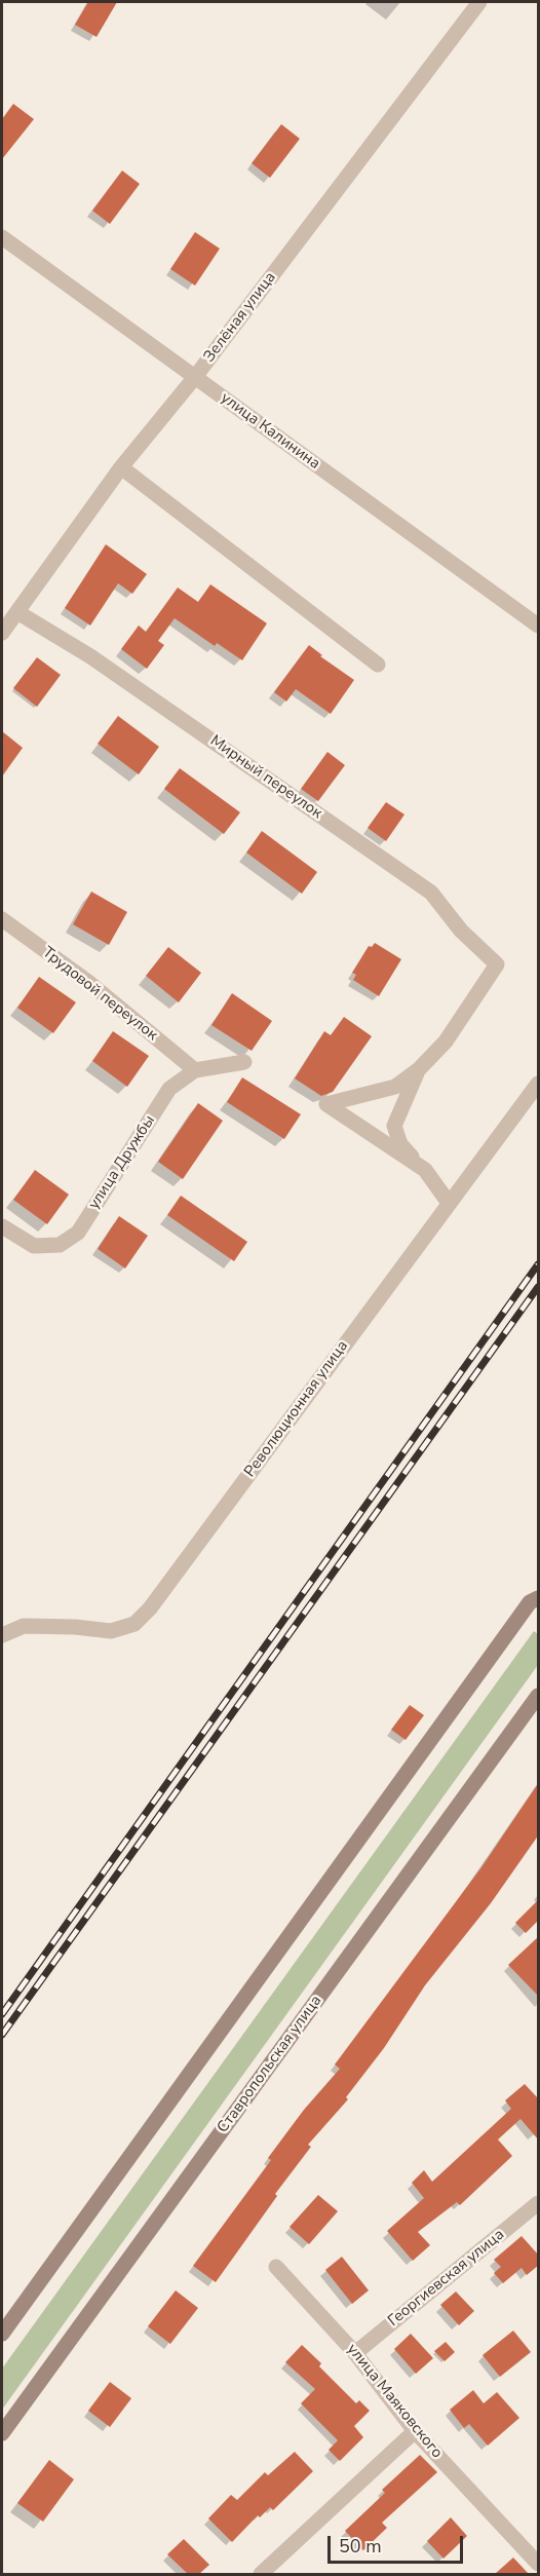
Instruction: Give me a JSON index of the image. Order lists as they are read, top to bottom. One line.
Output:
{"streets":{"main road":["Ставропольская улица"],"street":["Зелёная улица","улица Калинина","Мирный переулок","Трудовой переулок","улица Дружбы","Революционная улица","Георгиевская улица","улица Маяковского"]},"crossings":[["Зелёная улица","улица Калинина"],["Зелёная улица","Мирный переулок"],["Трудовой переулок","улица Дружбы"],["Георгиевская улица","улица Маяковского"]],"scale_bar":"50 m"}
